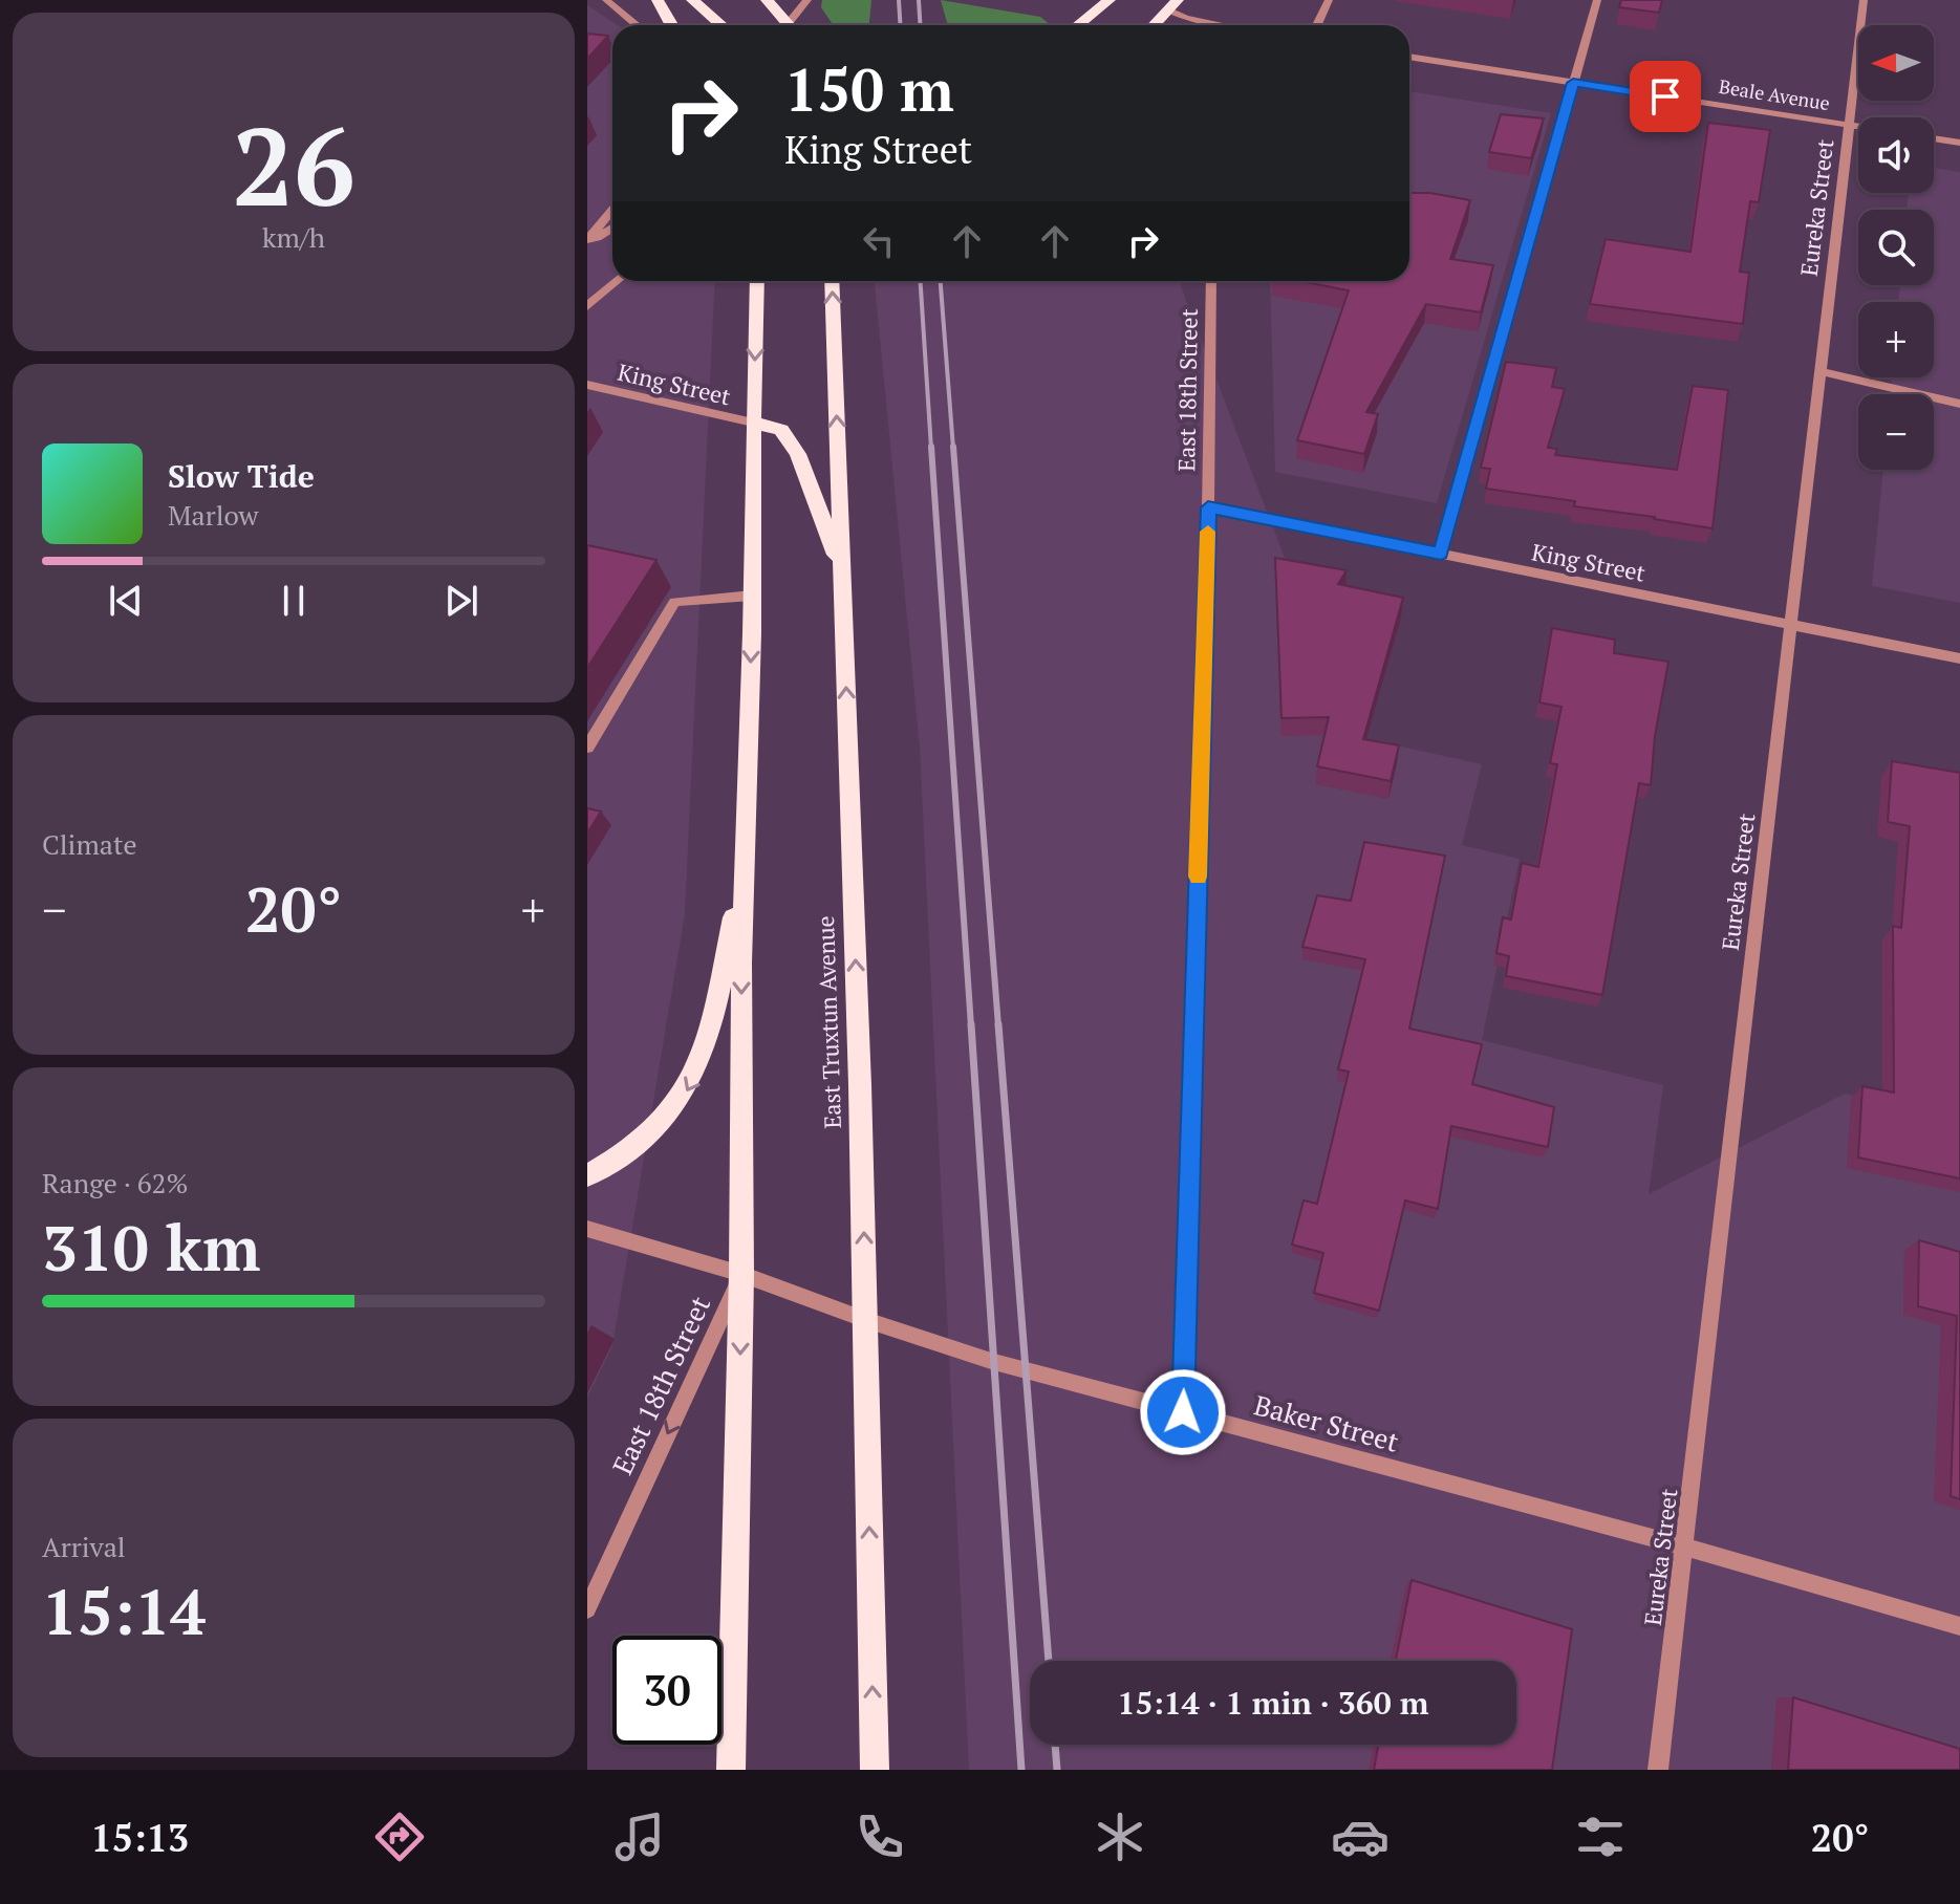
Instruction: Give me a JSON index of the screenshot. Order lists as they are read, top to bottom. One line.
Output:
{"streets":{"main road":["East Truxtun Avenue"],"street":["Beale Avenue","Eureka Street","King Street","East 18th Street","Baker Street"]},"crossings":[["Beale Avenue","Eureka Street"],["Eureka Street","King Street"],["Eureka Street","Baker Street"],["King Street","East 18th Street"],["East 18th Street","Baker Street"],["East Truxtun Avenue","Baker Street"]],"north":"left","page":{"tile":[["26","km/h"],"Climate",["Range · 62%","310 km"],["Arrival","15:14"]],"map_buttons":["+","−"],"turn":["150 m","King Street"],"song":["Slow Tide","Marlow"],"heat":["−","20°","+"],"limit":"30","trip":"15:14 · 1 min · 360 m","tabs":["15:13","20°"]}}
